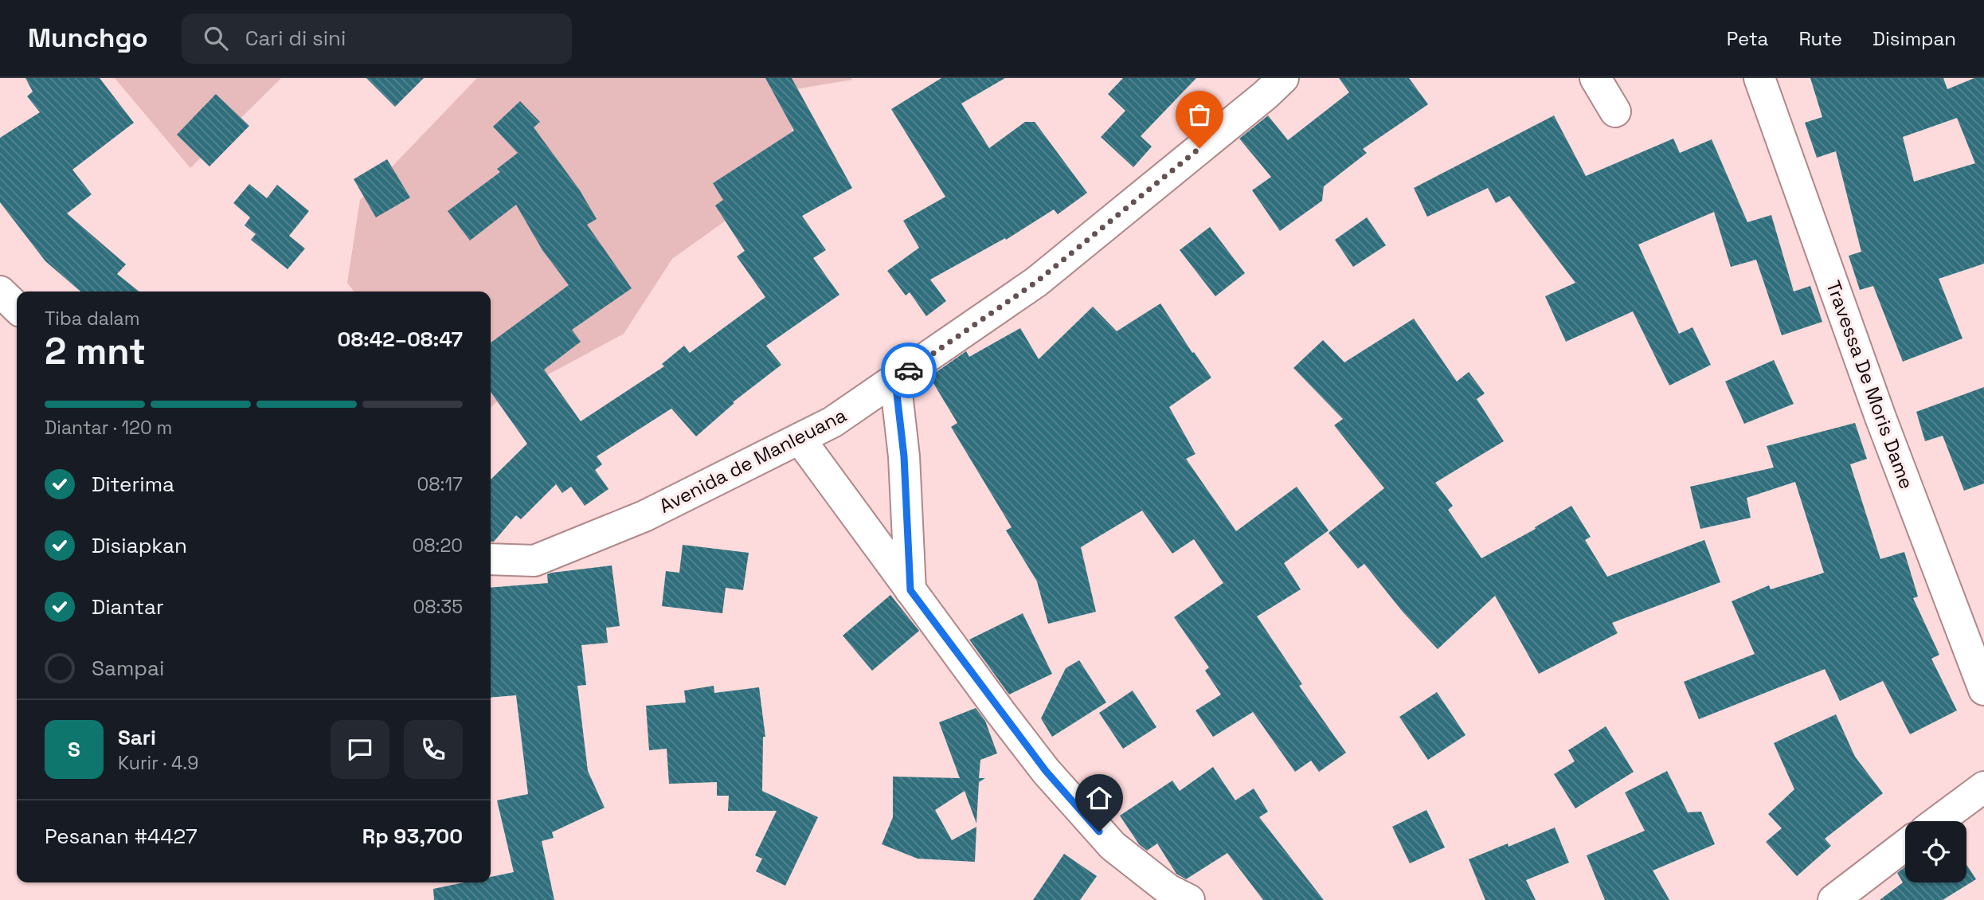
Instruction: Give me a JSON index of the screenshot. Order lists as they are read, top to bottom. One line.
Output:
{"streets":{"street":["Travessa De Moris Dame","Avenida de Manleuana"]},"page":{"header":"Munchgo","search":"Cari di sini","nav":["Peta","Rute","Disimpan"],"heading":["2 mnt","Tiba dalam","08:42–08:47"],"panel":["Sari","Kurir · 4.9","Pesanan #4427","Rp 93,700"],"bar":"Diantar · 120 m","list":[["Diterima","08:17"],["Disiapkan","08:20"],["Diantar","08:35"],"Sampai"],"round":"S"}}
